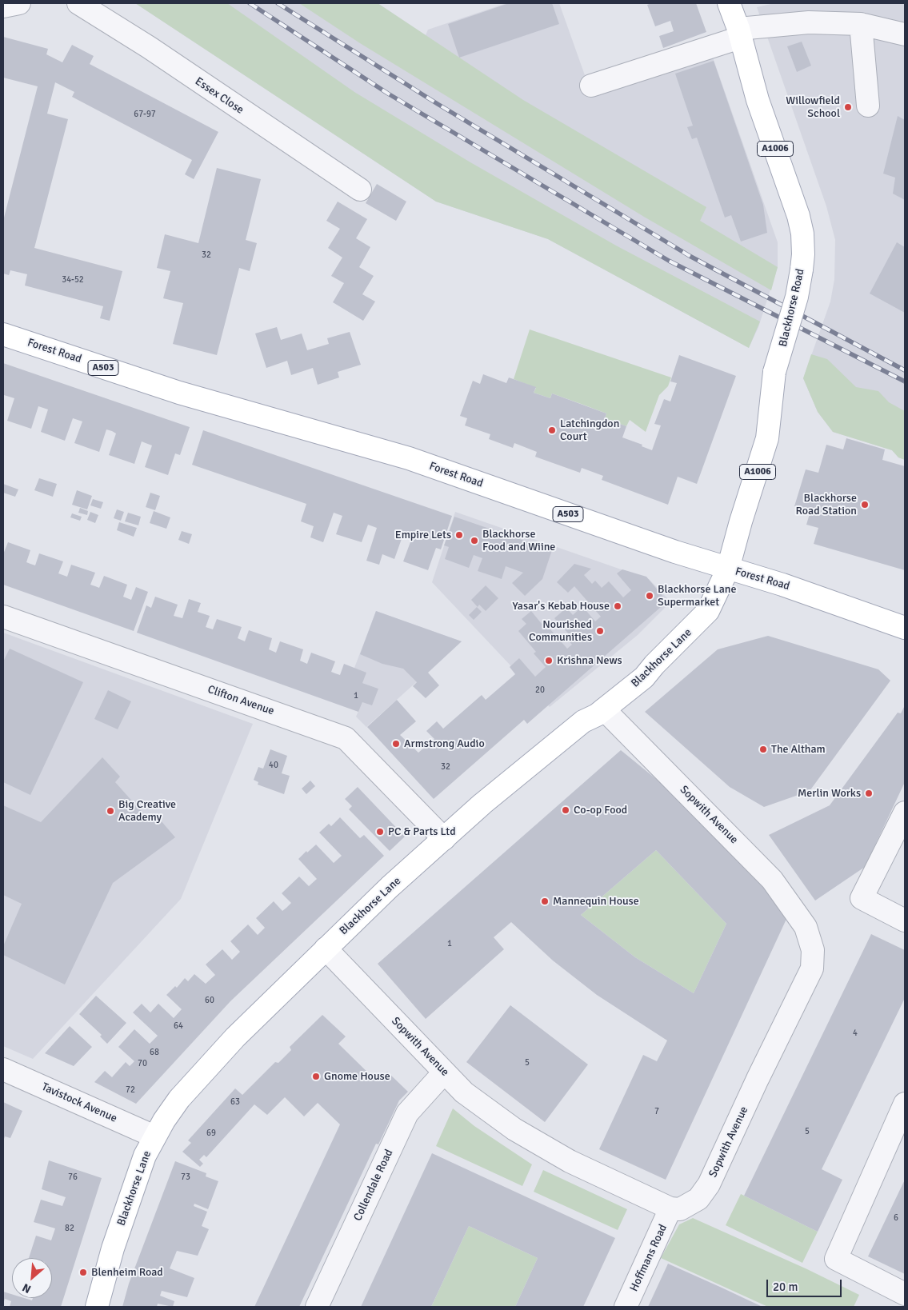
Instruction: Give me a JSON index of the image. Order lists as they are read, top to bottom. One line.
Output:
{"streets":{"main road":["A1006","Blackhorse Road","Forest Road","A503","Blackhorse Lane"],"street":["Essex Close","Clifton Avenue","Sopwith Avenue","Tavistock Avenue","Collendale Road","Hoffmans Road"]},"crossings":[["Blackhorse Road","Forest Road"],["Blackhorse Road","Blackhorse Lane"],["Forest Road","Blackhorse Lane"],["Blackhorse Lane","Clifton Avenue"],["Blackhorse Lane","Sopwith Avenue"],["Blackhorse Lane","Tavistock Avenue"],["Sopwith Avenue","Collendale Road"],["Sopwith Avenue","Hoffmans Road"]],"places":["Willowfield School","Latchingdon Court","Blackhorse Road Station","Empire Lets","Blackhorse Food and Wiine","Blackhorse Lane Supermarket","Yasar's Kebab House","Nourished Communities","Krishna News","Armstrong Audio","The Altham","Merlin Works","Co-op Food","Big Creative Academy","PC & Parts Ltd","Mannequin House","Gnome House","Blenheim Road"],"house_numbers":["67-97","32","34-52","20","1","40","32","1","60","64","4","68","5","70","72","63","7","5","69","76","73","6","82"],"scale_bar":"20 m","north":"bottom left"}
